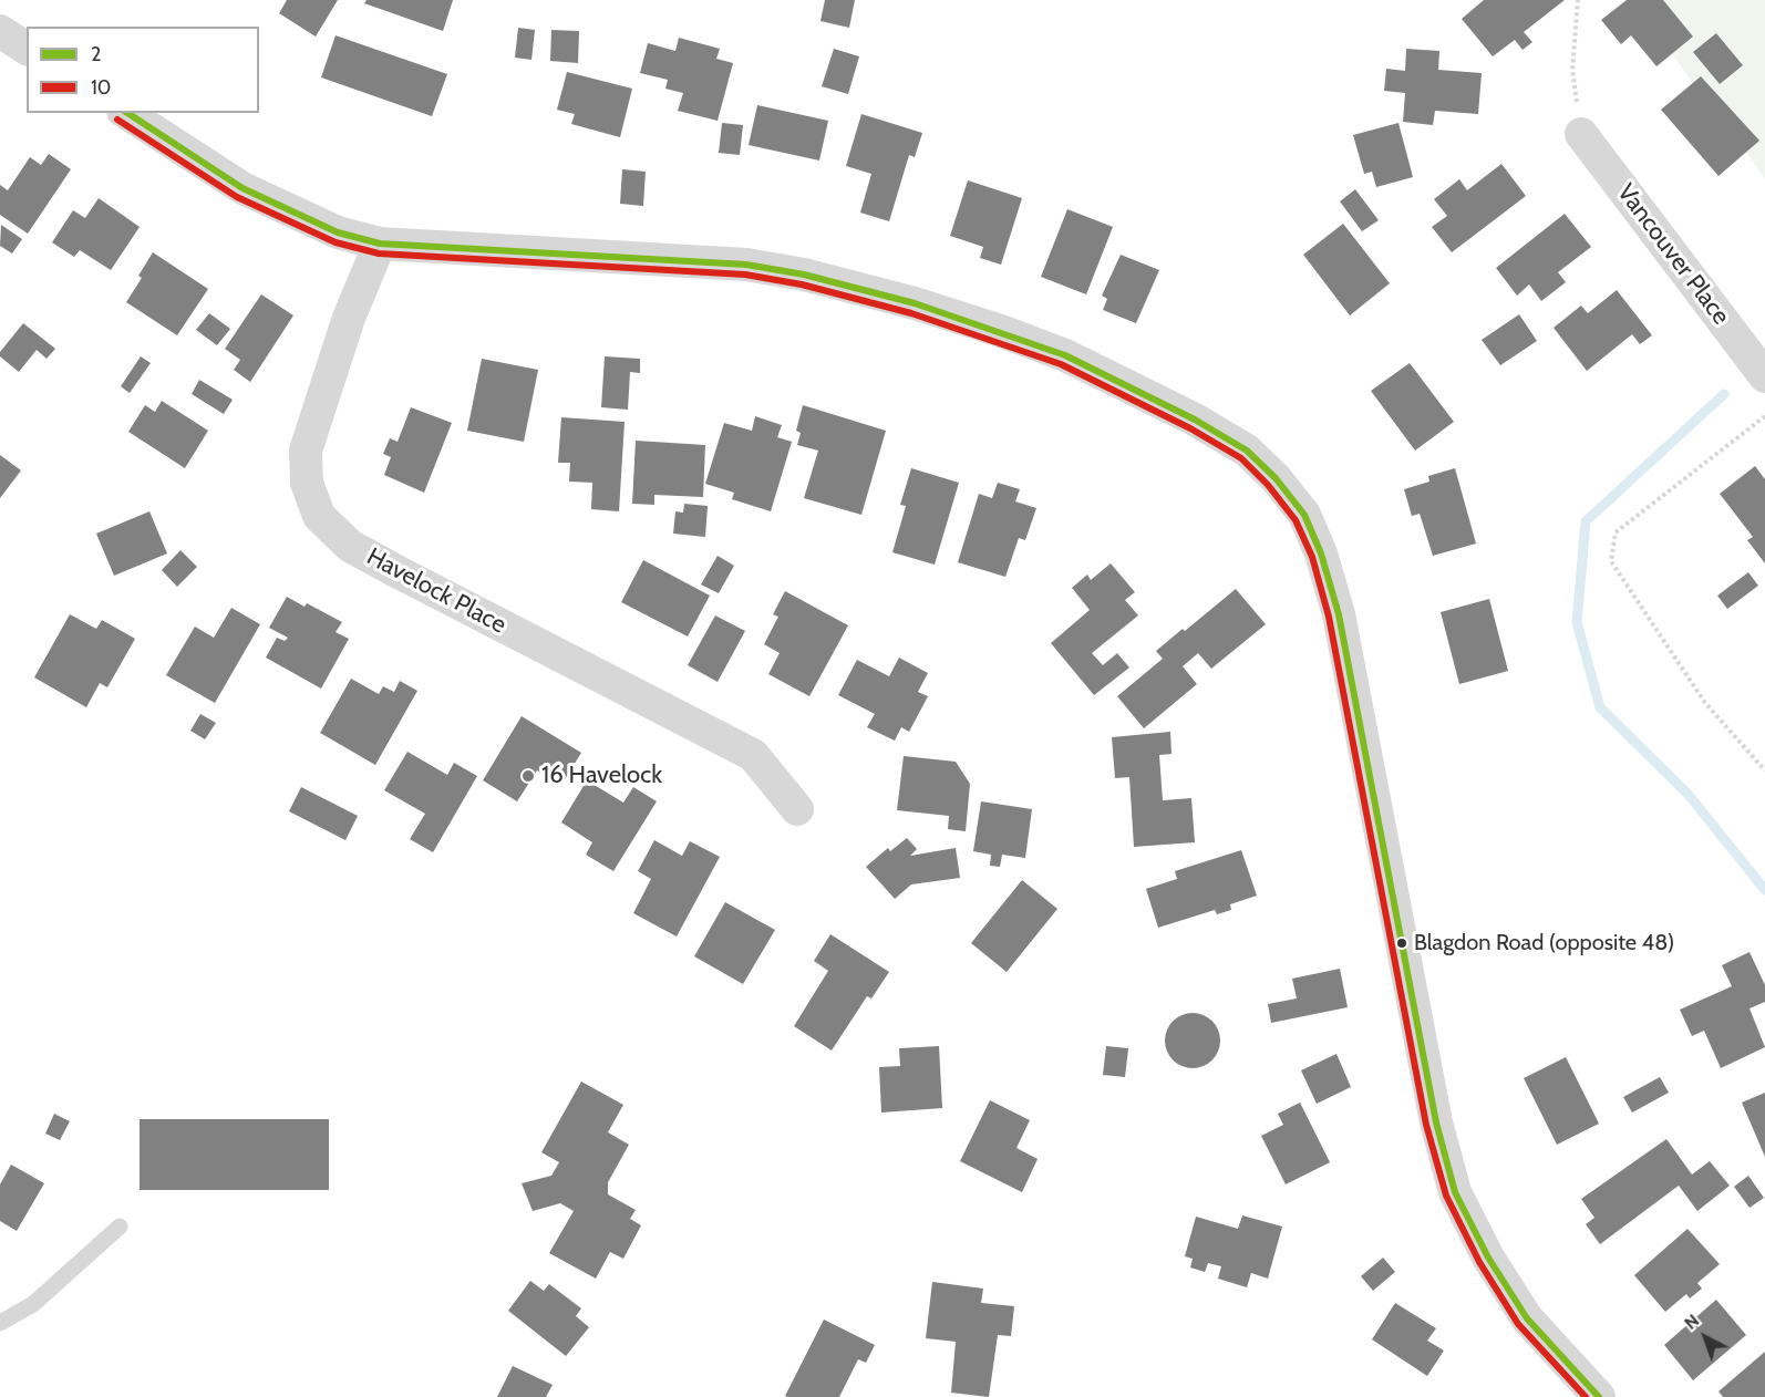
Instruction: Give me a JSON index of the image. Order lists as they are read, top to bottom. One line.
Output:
{"streets":{"street":["Vancouver Place","Havelock Place"]},"places":["16 Havelock","Blagdon Road (opposite 48)"],"lines":["transit line 2","transit line 10"],"legend":["2","10"],"north":"top left"}
